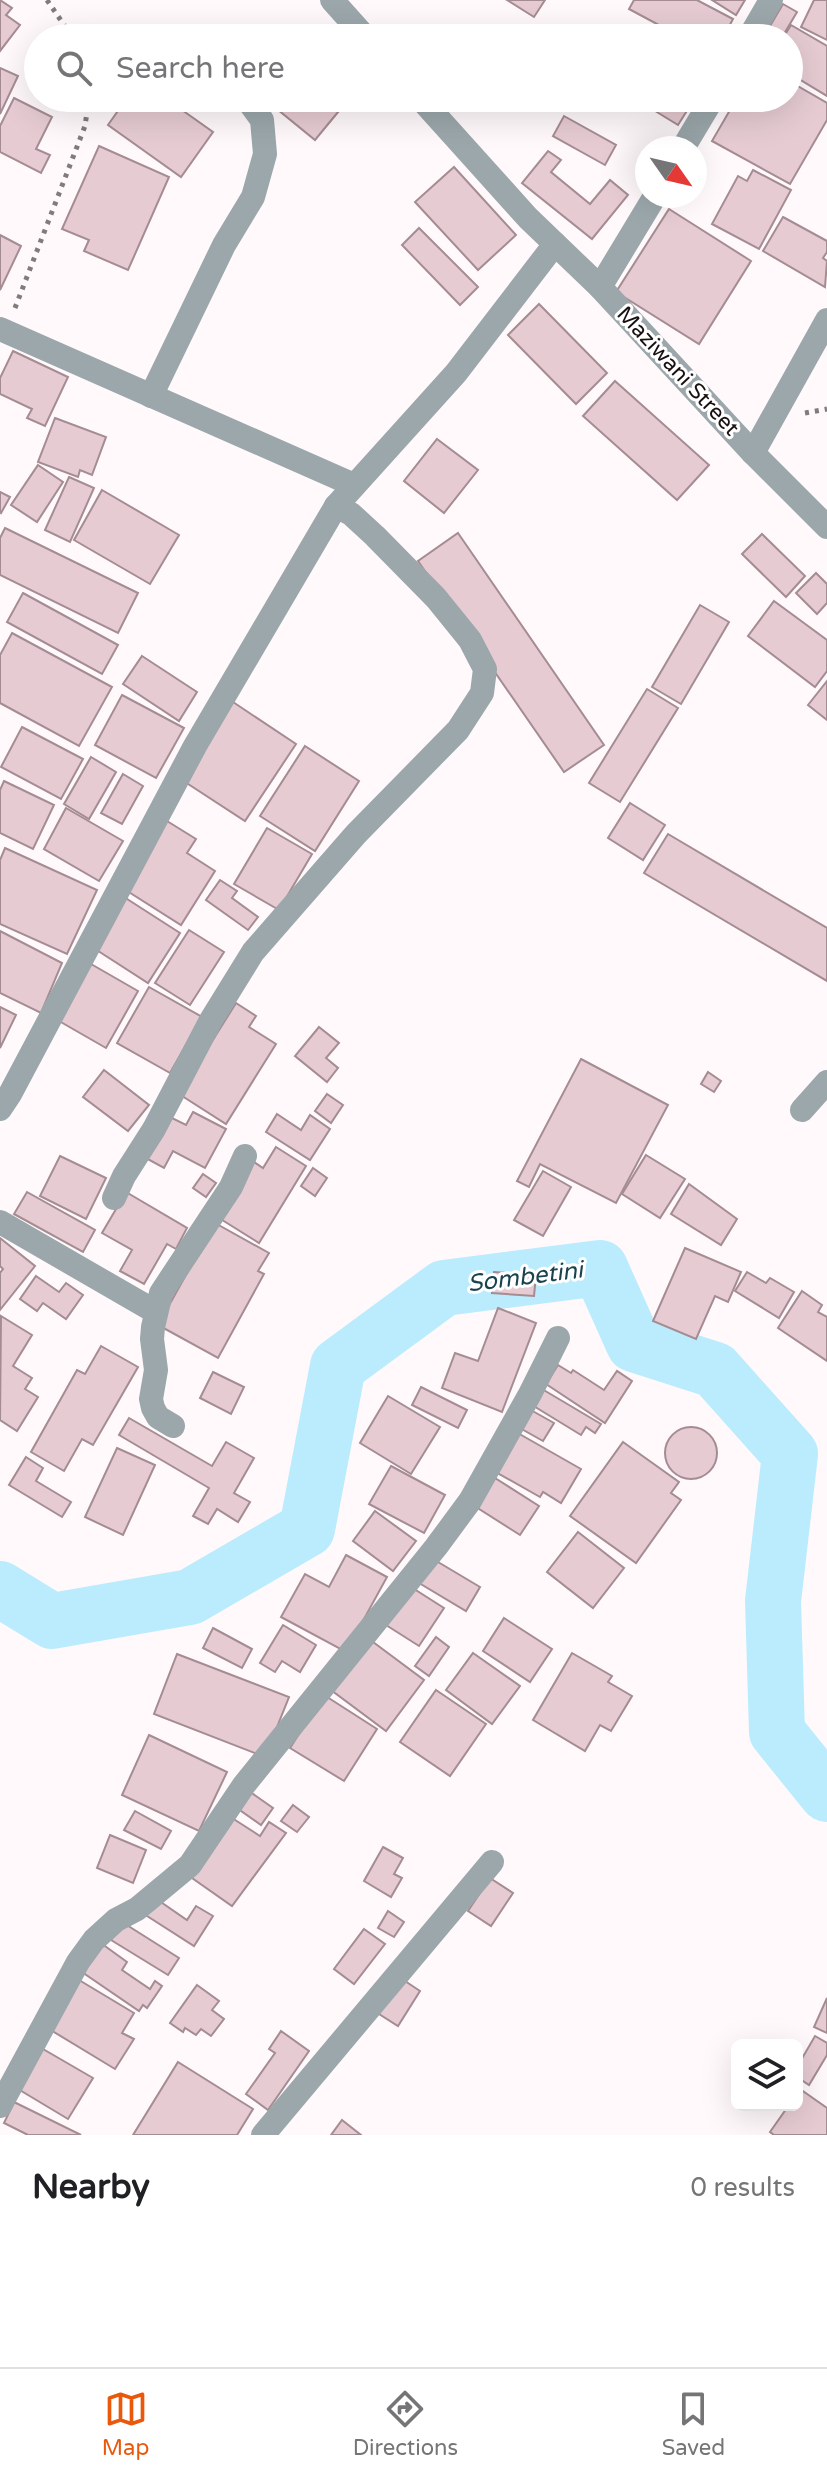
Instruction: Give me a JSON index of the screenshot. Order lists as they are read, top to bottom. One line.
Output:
{"streets":{"street":["Maziwani Street"]},"water":["Sombetini"],"north":"bottom right","page":{"search":"Search here","heading":["Nearby","0 results"],"nav":["Map","Directions","Saved"]}}
